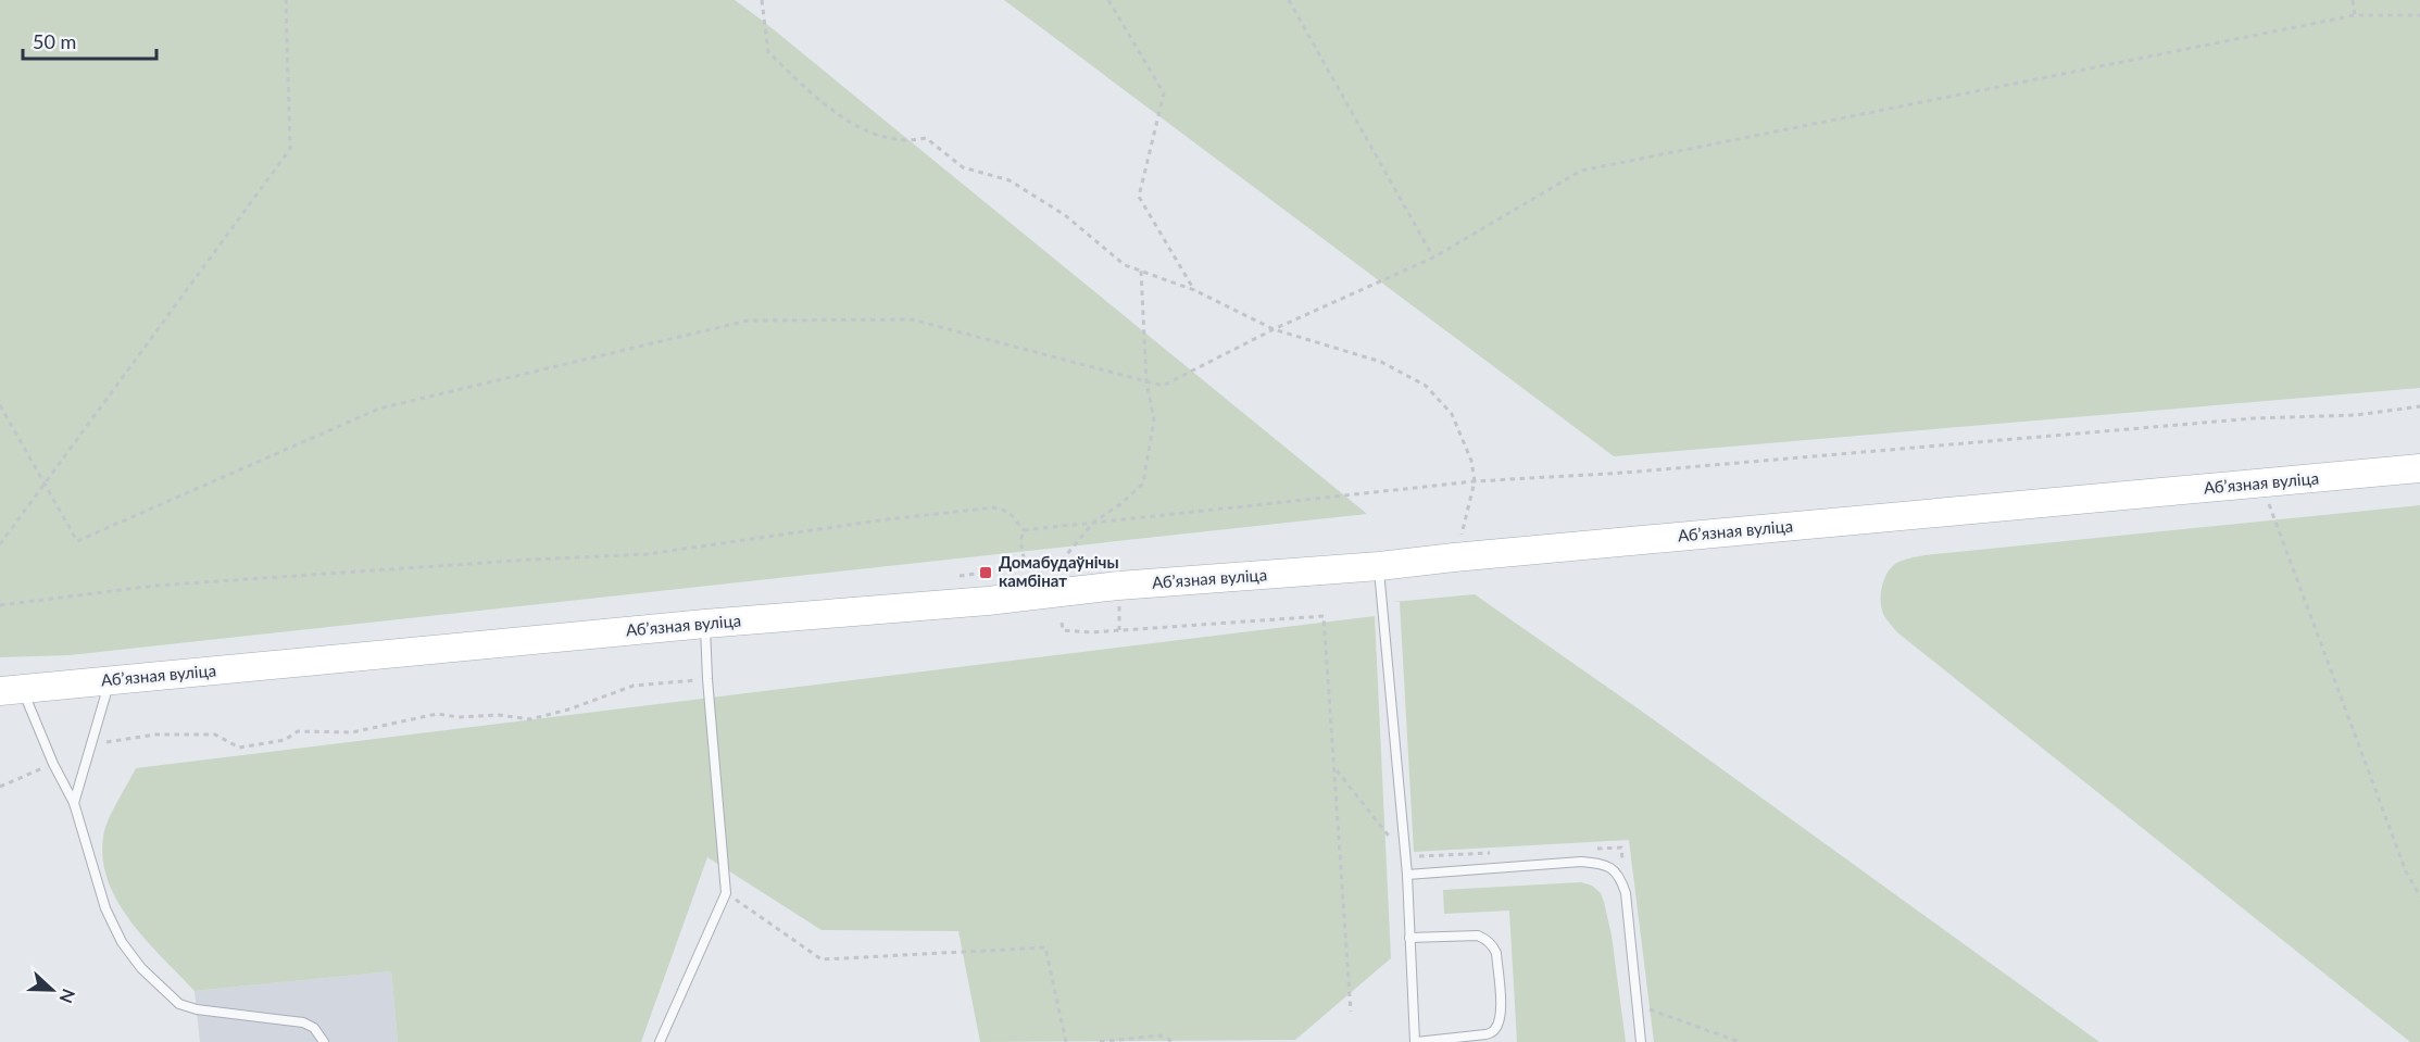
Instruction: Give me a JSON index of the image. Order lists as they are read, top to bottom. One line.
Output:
{"streets":{"main road":["Абʼязная вуліца"]},"places":{"transit":["Домабудаўнічы камбінат"]},"scale_bar":"50 m","north":"right"}
